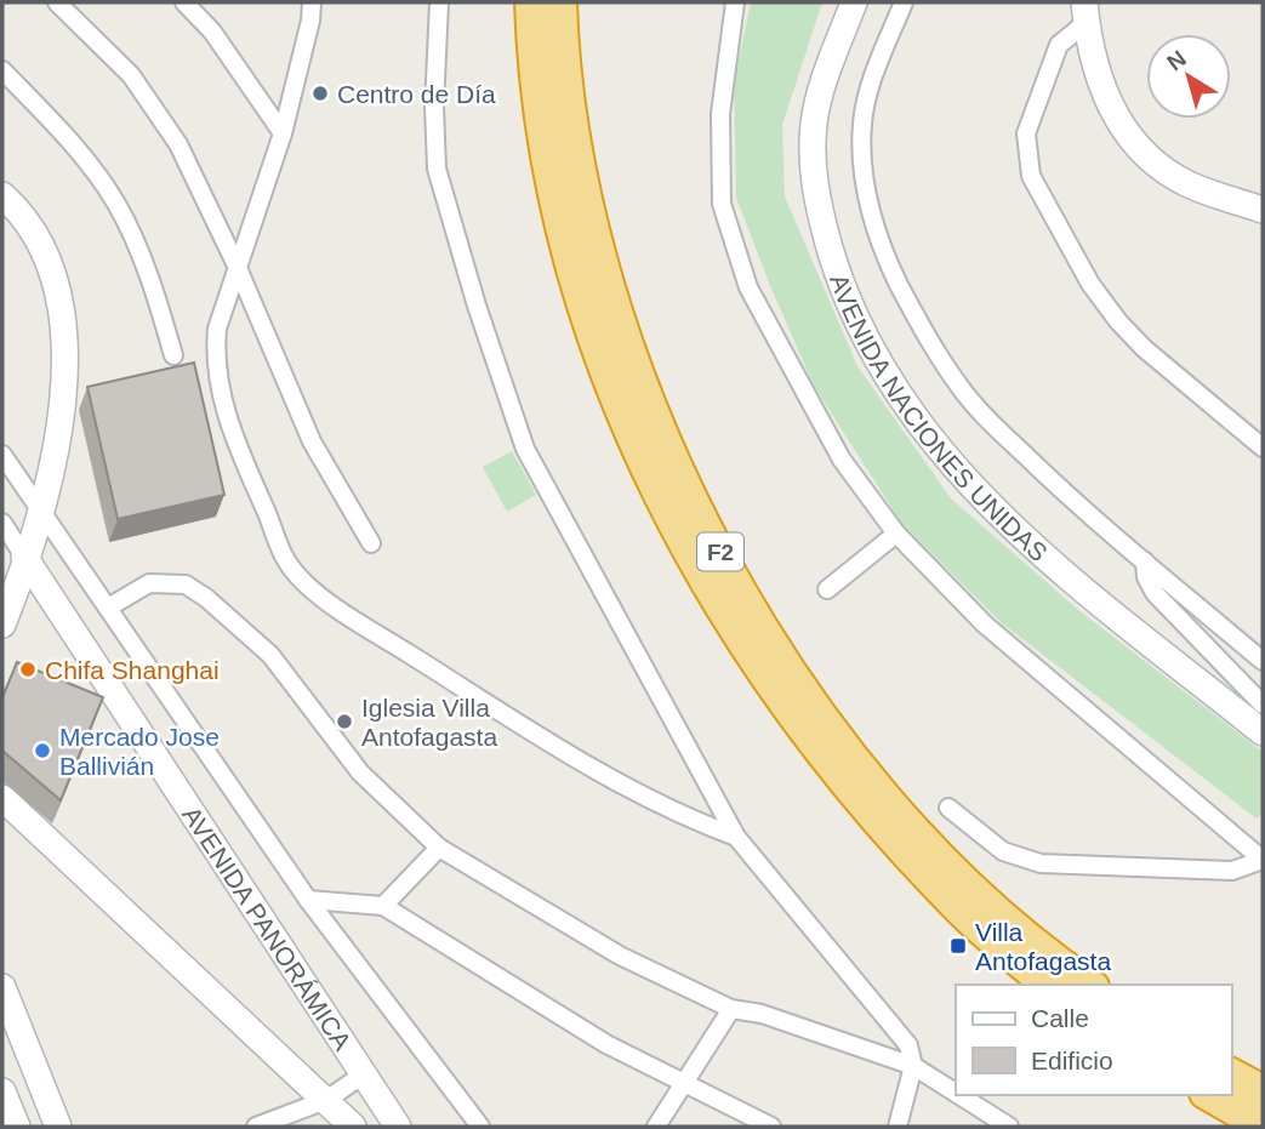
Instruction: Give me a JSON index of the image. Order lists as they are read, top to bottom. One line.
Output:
{"streets":{"highway":["F2"],"street":["AVENIDA NACIONES UNIDAS","AVENIDA PANORÁMICA"]},"places":{"other":["Centro de Día","Chifa Shanghai","Iglesia Villa Antofagasta","Mercado Jose Ballivián"],"transit":["Villa Antofagasta"]},"legend":["Calle","Edificio"],"north":"top left"}
